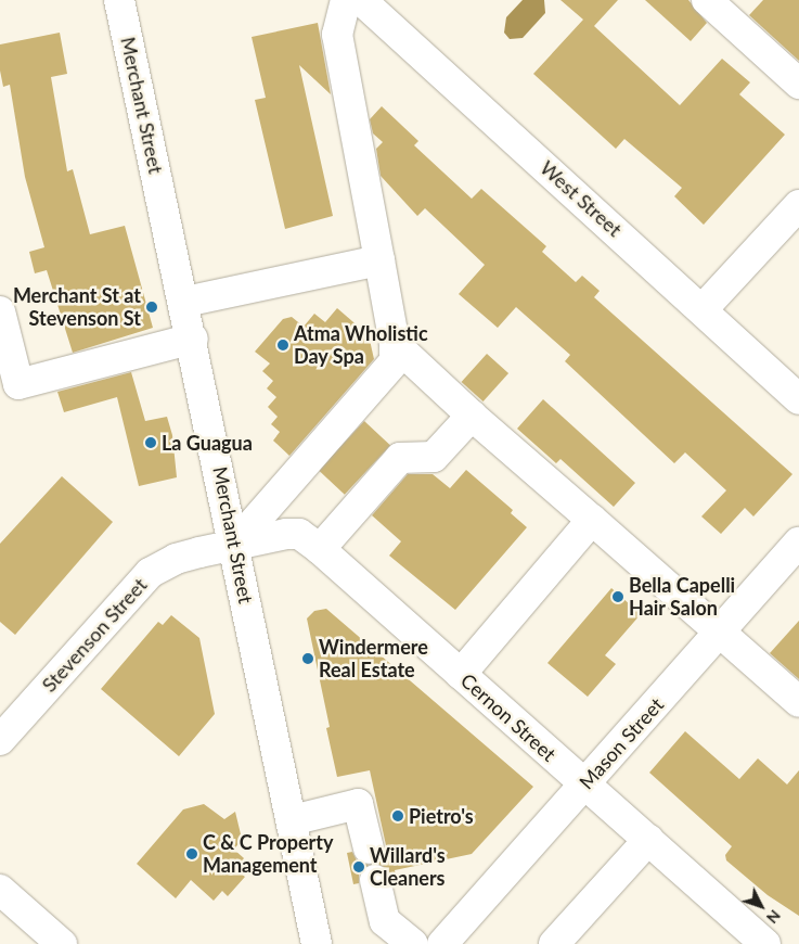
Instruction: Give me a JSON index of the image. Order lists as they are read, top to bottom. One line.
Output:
{"streets":{"street":["Merchant Street","West Street","Stevenson Street","Cernon Street","Mason Street"]},"crossings":[["Merchant Street","Stevenson Street"],["Merchant Street","Cernon Street"],["Stevenson Street","Cernon Street"],["Cernon Street","Mason Street"]],"places":["Merchant St at Stevenson St","Atma Wholistic Day Spa","La Guagua","Bella Capelli Hair Salon","Windermere Real Estate","Pietro's","C & C Property Management","Willard's Cleaners"],"north":"bottom right"}
